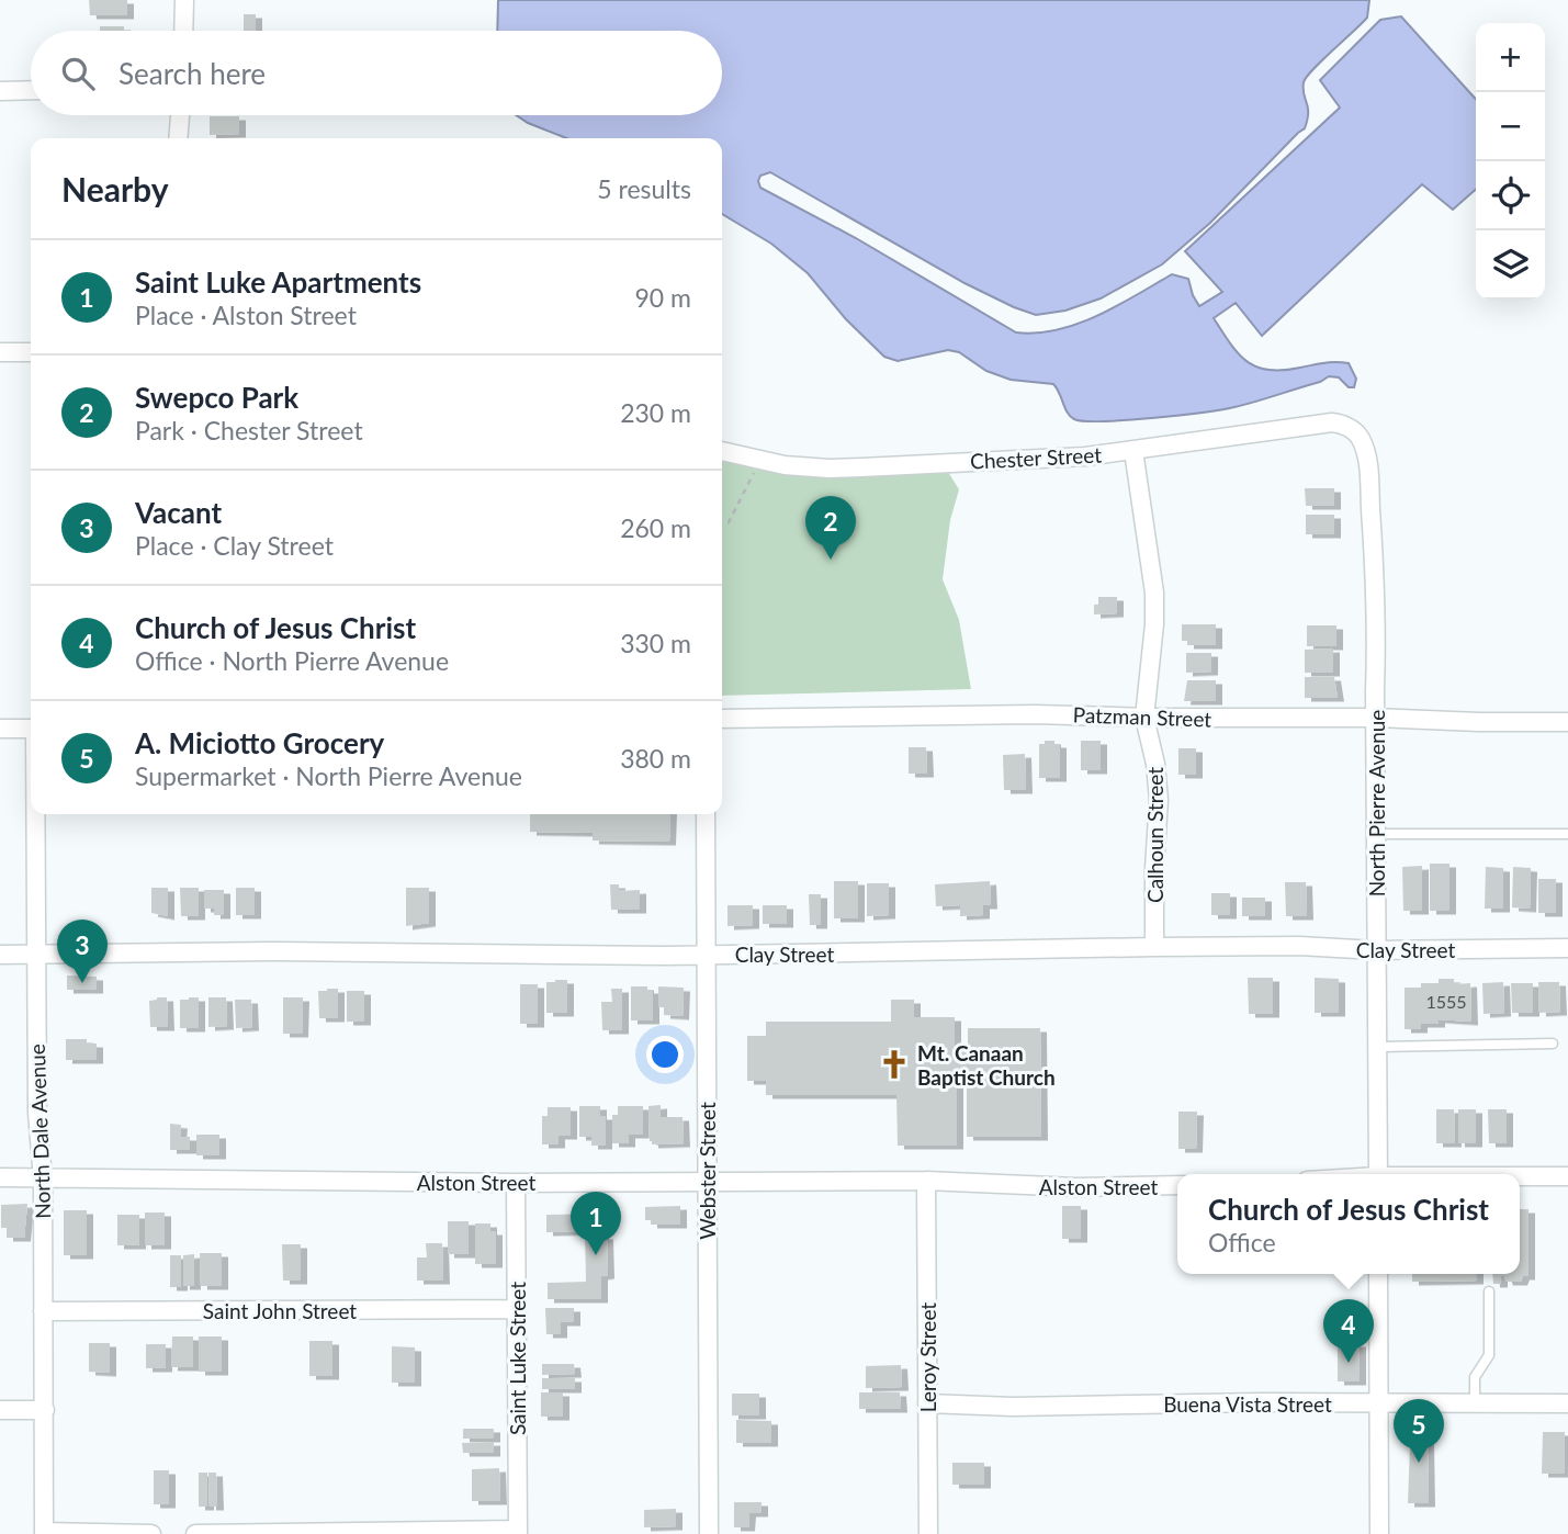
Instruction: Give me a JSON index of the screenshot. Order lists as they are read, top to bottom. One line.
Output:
{"streets":{"street":["Chester Street","Patzman Street","North Pierre Avenue","Calhoun Street","Clay Street","North Dale Avenue","Webster Street","Alston Street","Saint John Street","Leroy Street","Saint Luke Street","Buena Vista Street"]},"crossings":[["Chester Street","North Pierre Avenue"],["Chester Street","Calhoun Street"],["Patzman Street","North Pierre Avenue"],["Patzman Street","Calhoun Street"],["North Pierre Avenue","Clay Street"],["Calhoun Street","Clay Street"],["Clay Street","North Dale Avenue"],["Clay Street","Webster Street"],["North Dale Avenue","Alston Street"],["North Dale Avenue","Saint John Street"],["Webster Street","Alston Street"],["Alston Street","Leroy Street"],["Alston Street","Saint Luke Street"],["Saint John Street","Saint Luke Street"],["Leroy Street","Buena Vista Street"]],"places":{"church":["Mt. Canaan Baptist Church"]},"house_numbers":["1555"],"page":{"map_buttons":["+","−"],"search":"Search here","heading":["Nearby","5 results"],"list":[{"mark":"1","name":"Saint Luke Apartments","note":"Place · Alston Street","value":"90 m"},{"mark":"2","name":"Swepco Park","note":"Park · Chester Street","value":"230 m"},{"mark":"3","name":"Vacant","note":"Place · Clay Street","value":"260 m"},{"mark":"4","name":"Church of Jesus Christ","note":"Office · North Pierre Avenue","value":"330 m"},{"mark":"5","name":"A. Miciotto Grocery","note":"Supermarket · North Pierre Avenue","value":"380 m"}],"pins":["2","3","1","4","5"],"popup":["Church of Jesus Christ","Office"]}}
